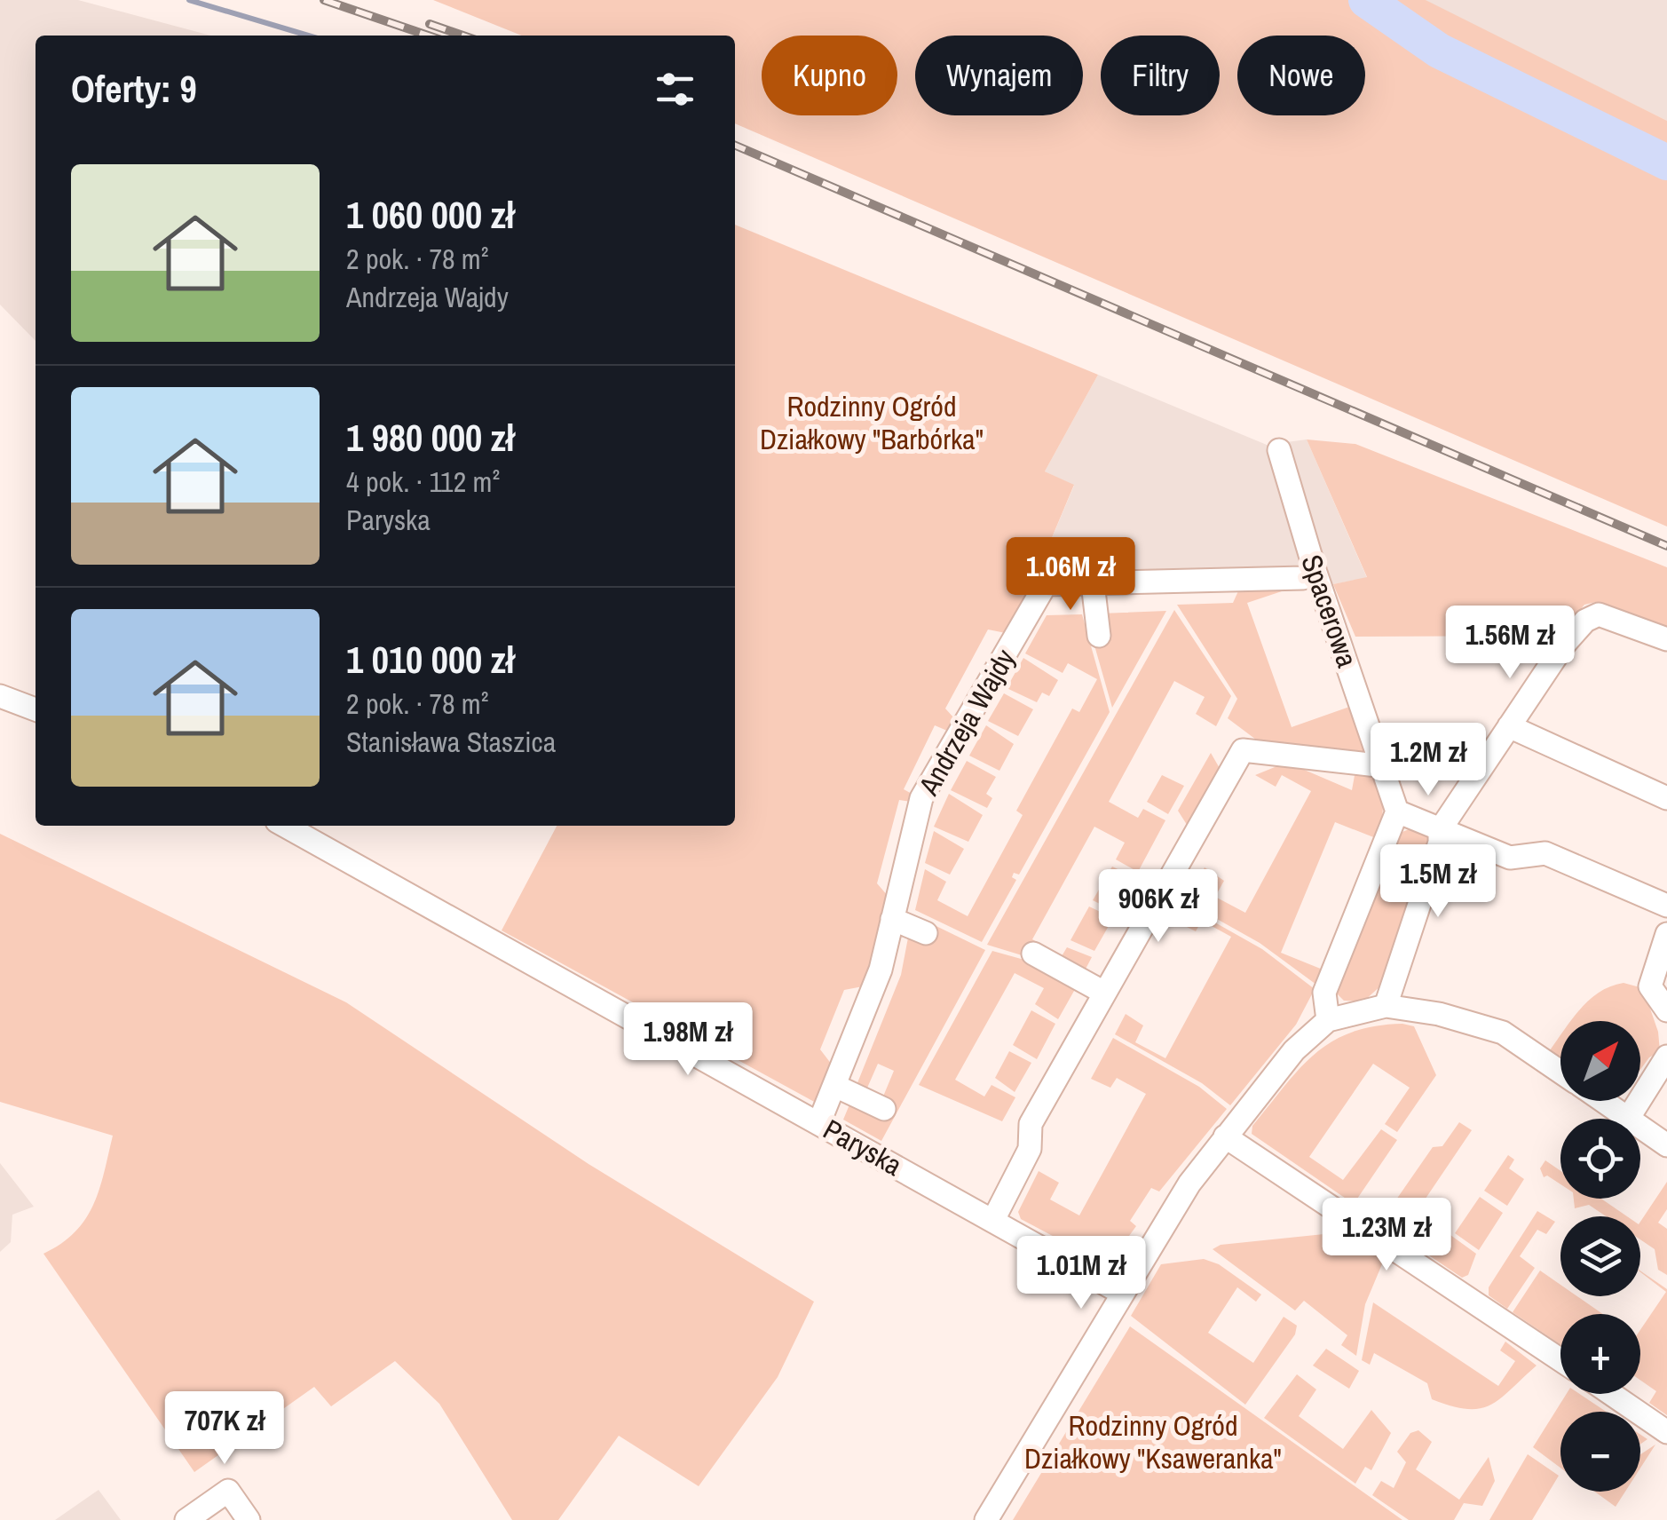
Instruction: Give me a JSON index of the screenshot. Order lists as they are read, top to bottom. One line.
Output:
{"streets":{"street":["Spacerowa","Andrzeja Wajdy","Paryska"]},"crossings":[["Spacerowa","Andrzeja Wajdy"],["Andrzeja Wajdy","Paryska"]],"parks":["Rodzinny Ogród Działkowy \"Barbórka\"","Rodzinny Ogród Działkowy \"Ksaweranka\""],"north":"top right","page":{"chip":["Kupno","Wynajem","Filtry","Nowe"],"heading":"Oferty: 9","list":[{"name":"1 060 000 zł","note":"2 pok. · 78 m² · Andrzeja Wajdy"},{"name":"1 980 000 zł","note":"4 pok. · 112 m² · Paryska"},{"name":"1 010 000 zł","note":"2 pok. · 78 m² · Stanisława Staszica"}],"price":["1.06M zł","1.56M zł","1.2M zł","1.5M zł","906K zł","1.98M zł","1.23M zł","1.01M zł","707K zł"],"map_buttons":["+","−"]}}
